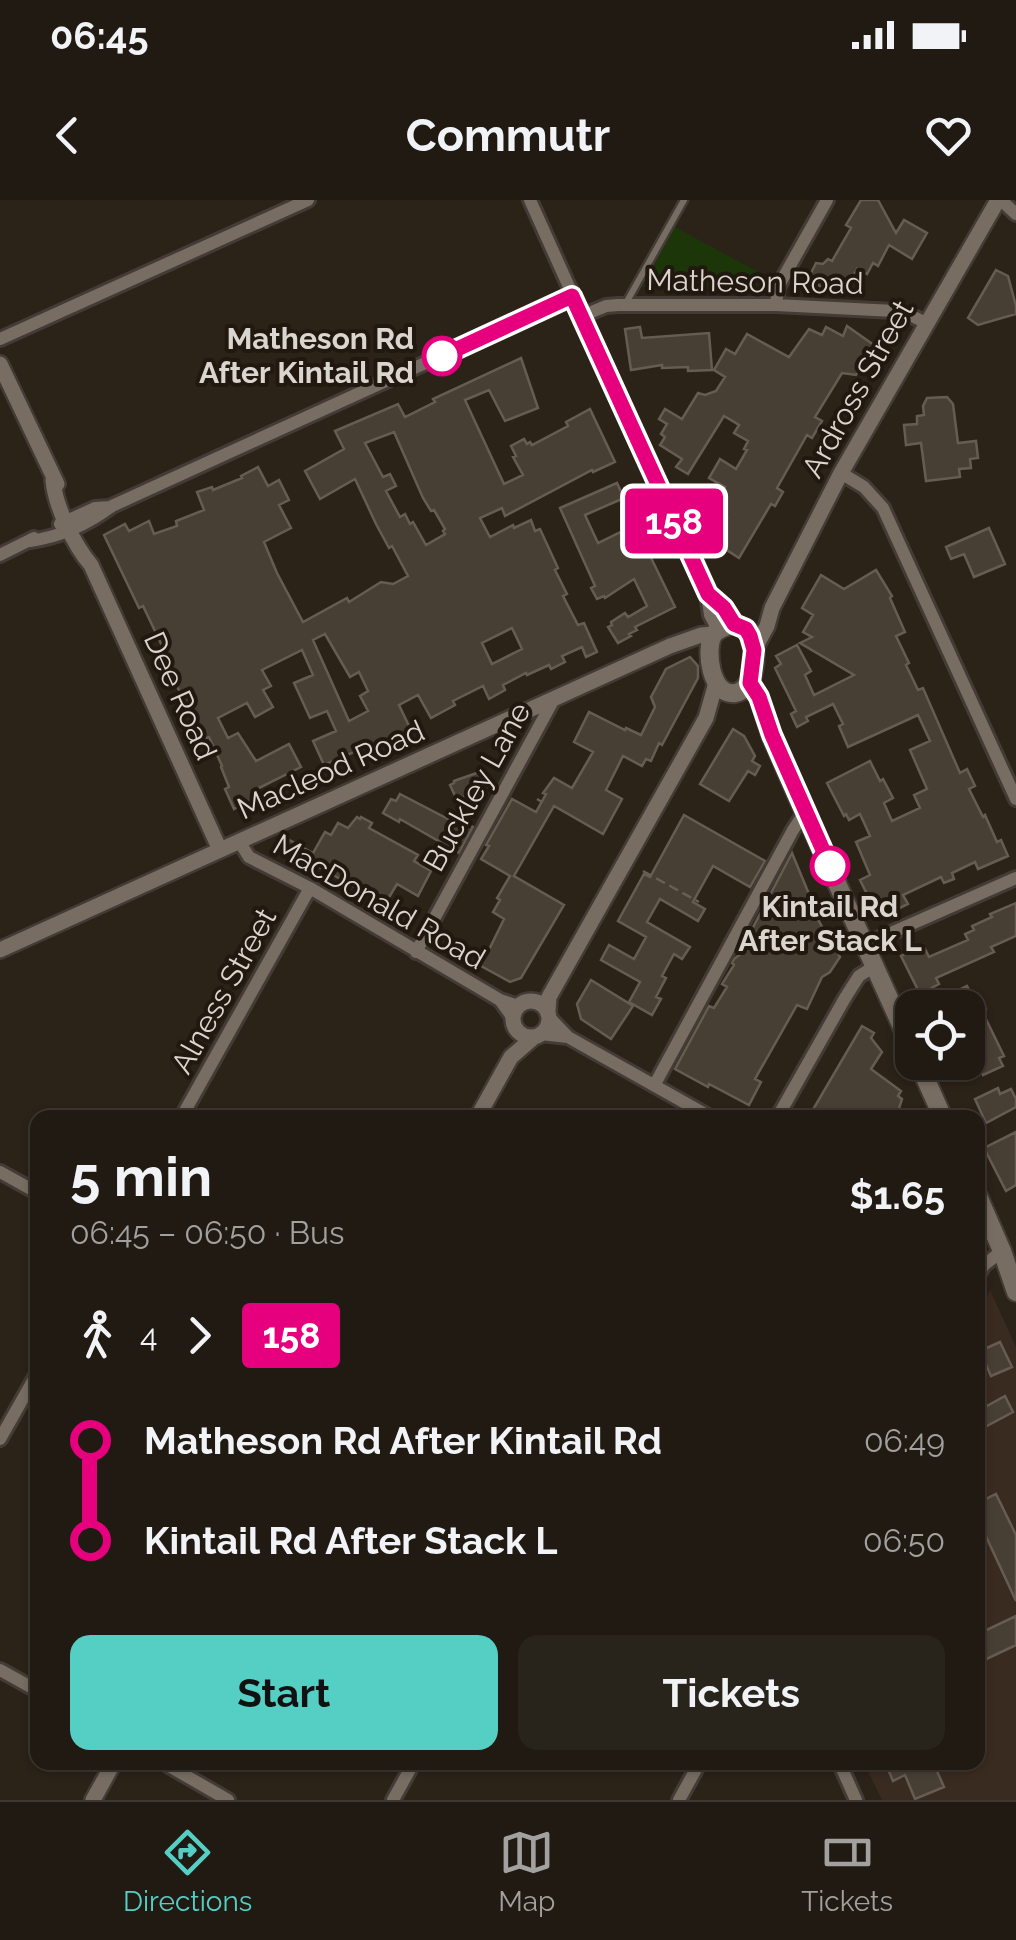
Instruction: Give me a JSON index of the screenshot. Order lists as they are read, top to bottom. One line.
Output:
{"streets":{"street":["Matheson Road","Ardross Street","Dee Road","Macleod Road","Buckley Lane","MacDonald Road","Alness Street"]},"crossings":[["Matheson Road","Ardross Street"],["Dee Road","Macleod Road"],["Macleod Road","Buckley Lane"],["Macleod Road","MacDonald Road"],["Buckley Lane","MacDonald Road"],["MacDonald Road","Alness Street"]],"places":["Matheson Rd After Kintail Rd","Kintail Rd After Stack L"],"lines":["bus line 158"],"page":{"status":"06:45","header":"Commutr","on_map":"158","heading":["5 min","06:45 – 06:50 · Bus","$1.65"],"legs":["4","158"],"list":[{"name":"Matheson Rd After Kintail Rd","value":"06:49"},{"name":"Kintail Rd After Stack L","value":"06:50"}],"buttons":["Start","Tickets"],"tabs":["Directions","Map","Tickets"]}}
